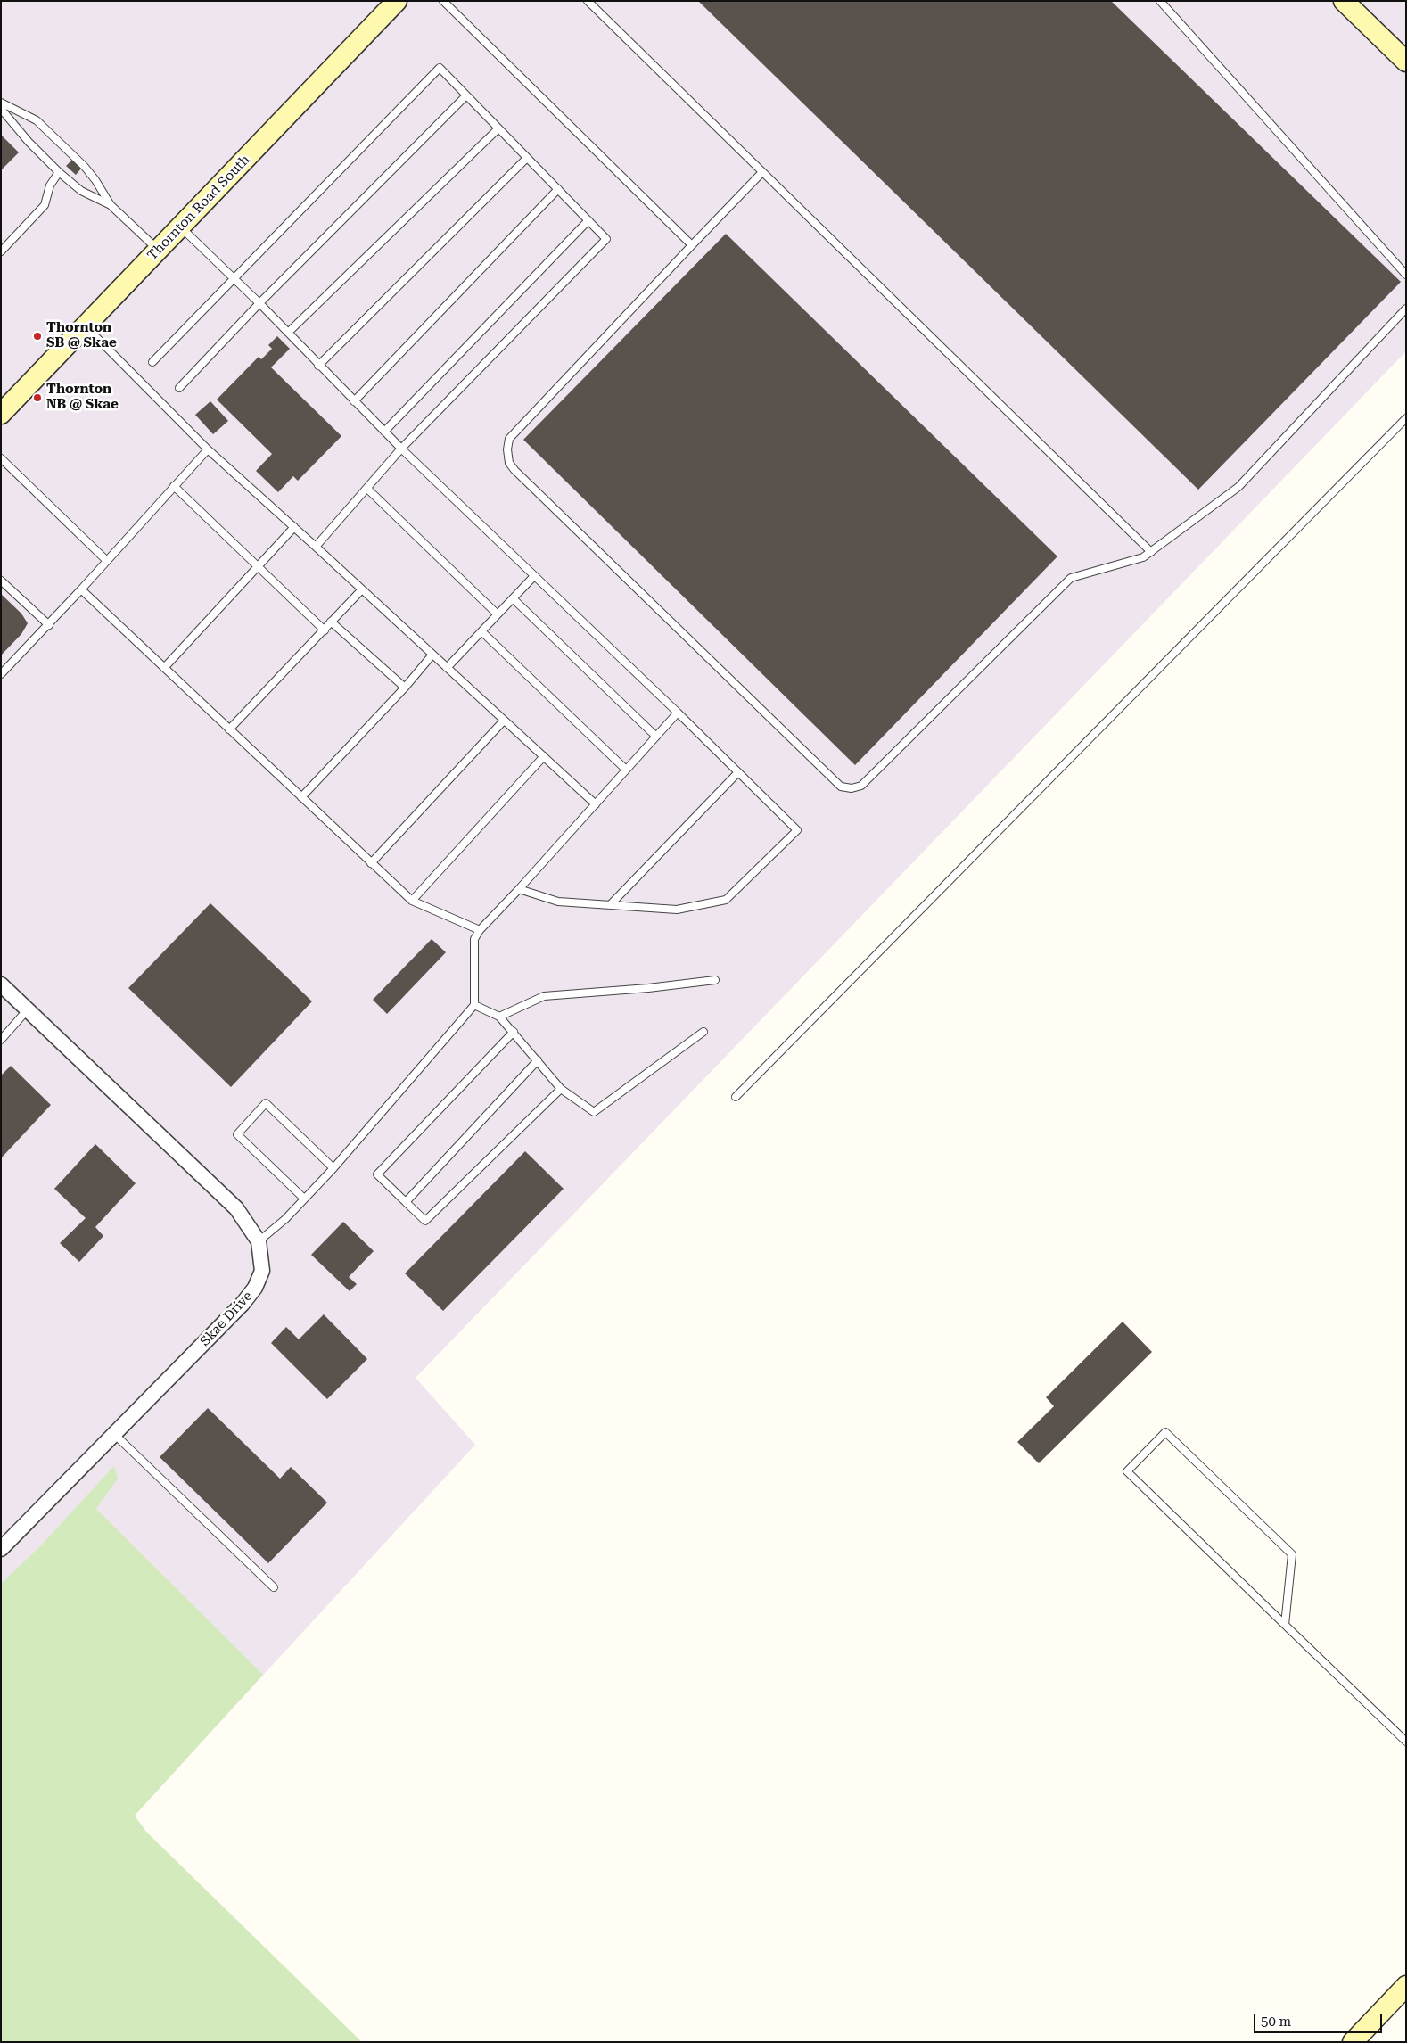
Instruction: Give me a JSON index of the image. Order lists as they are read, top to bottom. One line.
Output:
{"streets":{"street":["Thornton Road South","Skae Drive"]},"places":["Thornton SB @ Skae","Thornton NB @ Skae"],"scale_bar":"50 m"}
